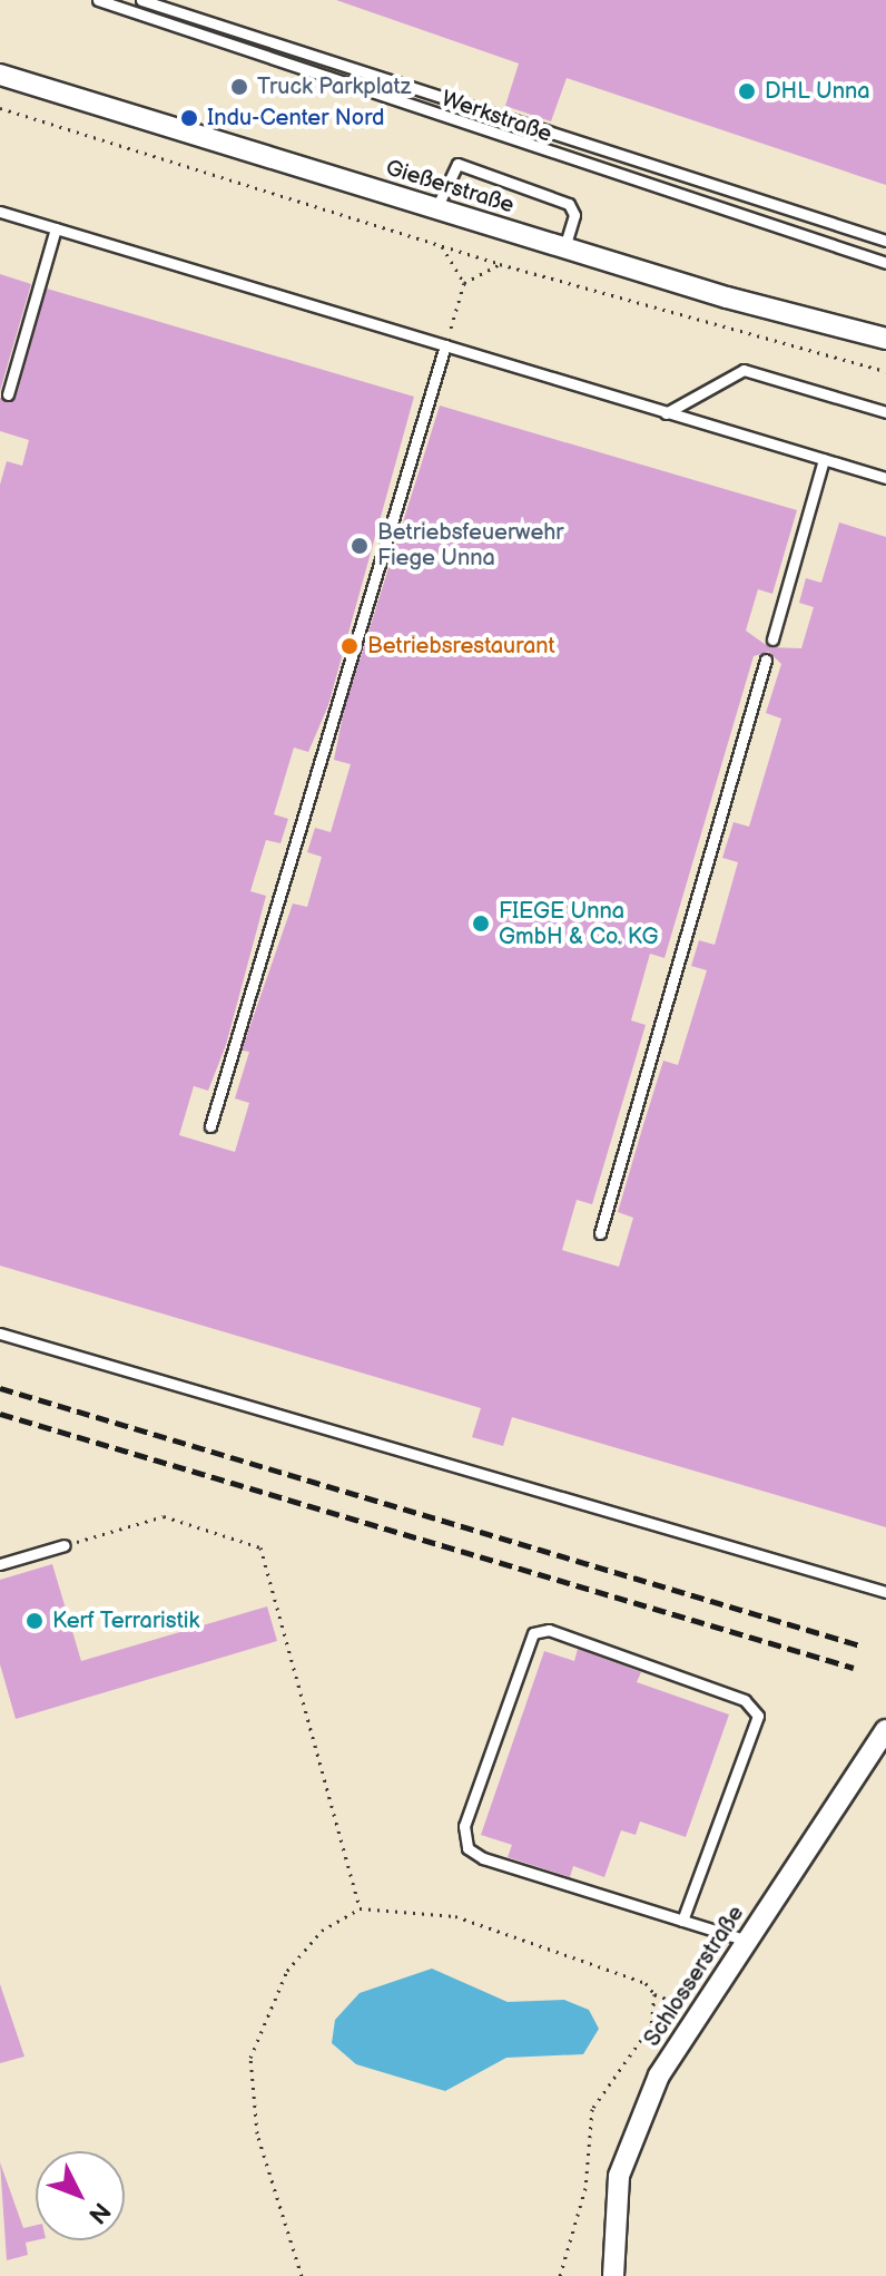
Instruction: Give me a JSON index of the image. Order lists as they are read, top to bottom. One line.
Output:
{"streets":{"street":["Gießerstraße","Schlosserstraße"],"lane":["Werkstraße"]},"places":["Truck Parkplatz","DHL Unna","Indu-Center Nord","Betriebsfeuerwehr Fiege Unna","Betriebsrestaurant","FIEGE Unna GmbH & Co. KG","Kerf Terraristik"],"north":"bottom right"}
